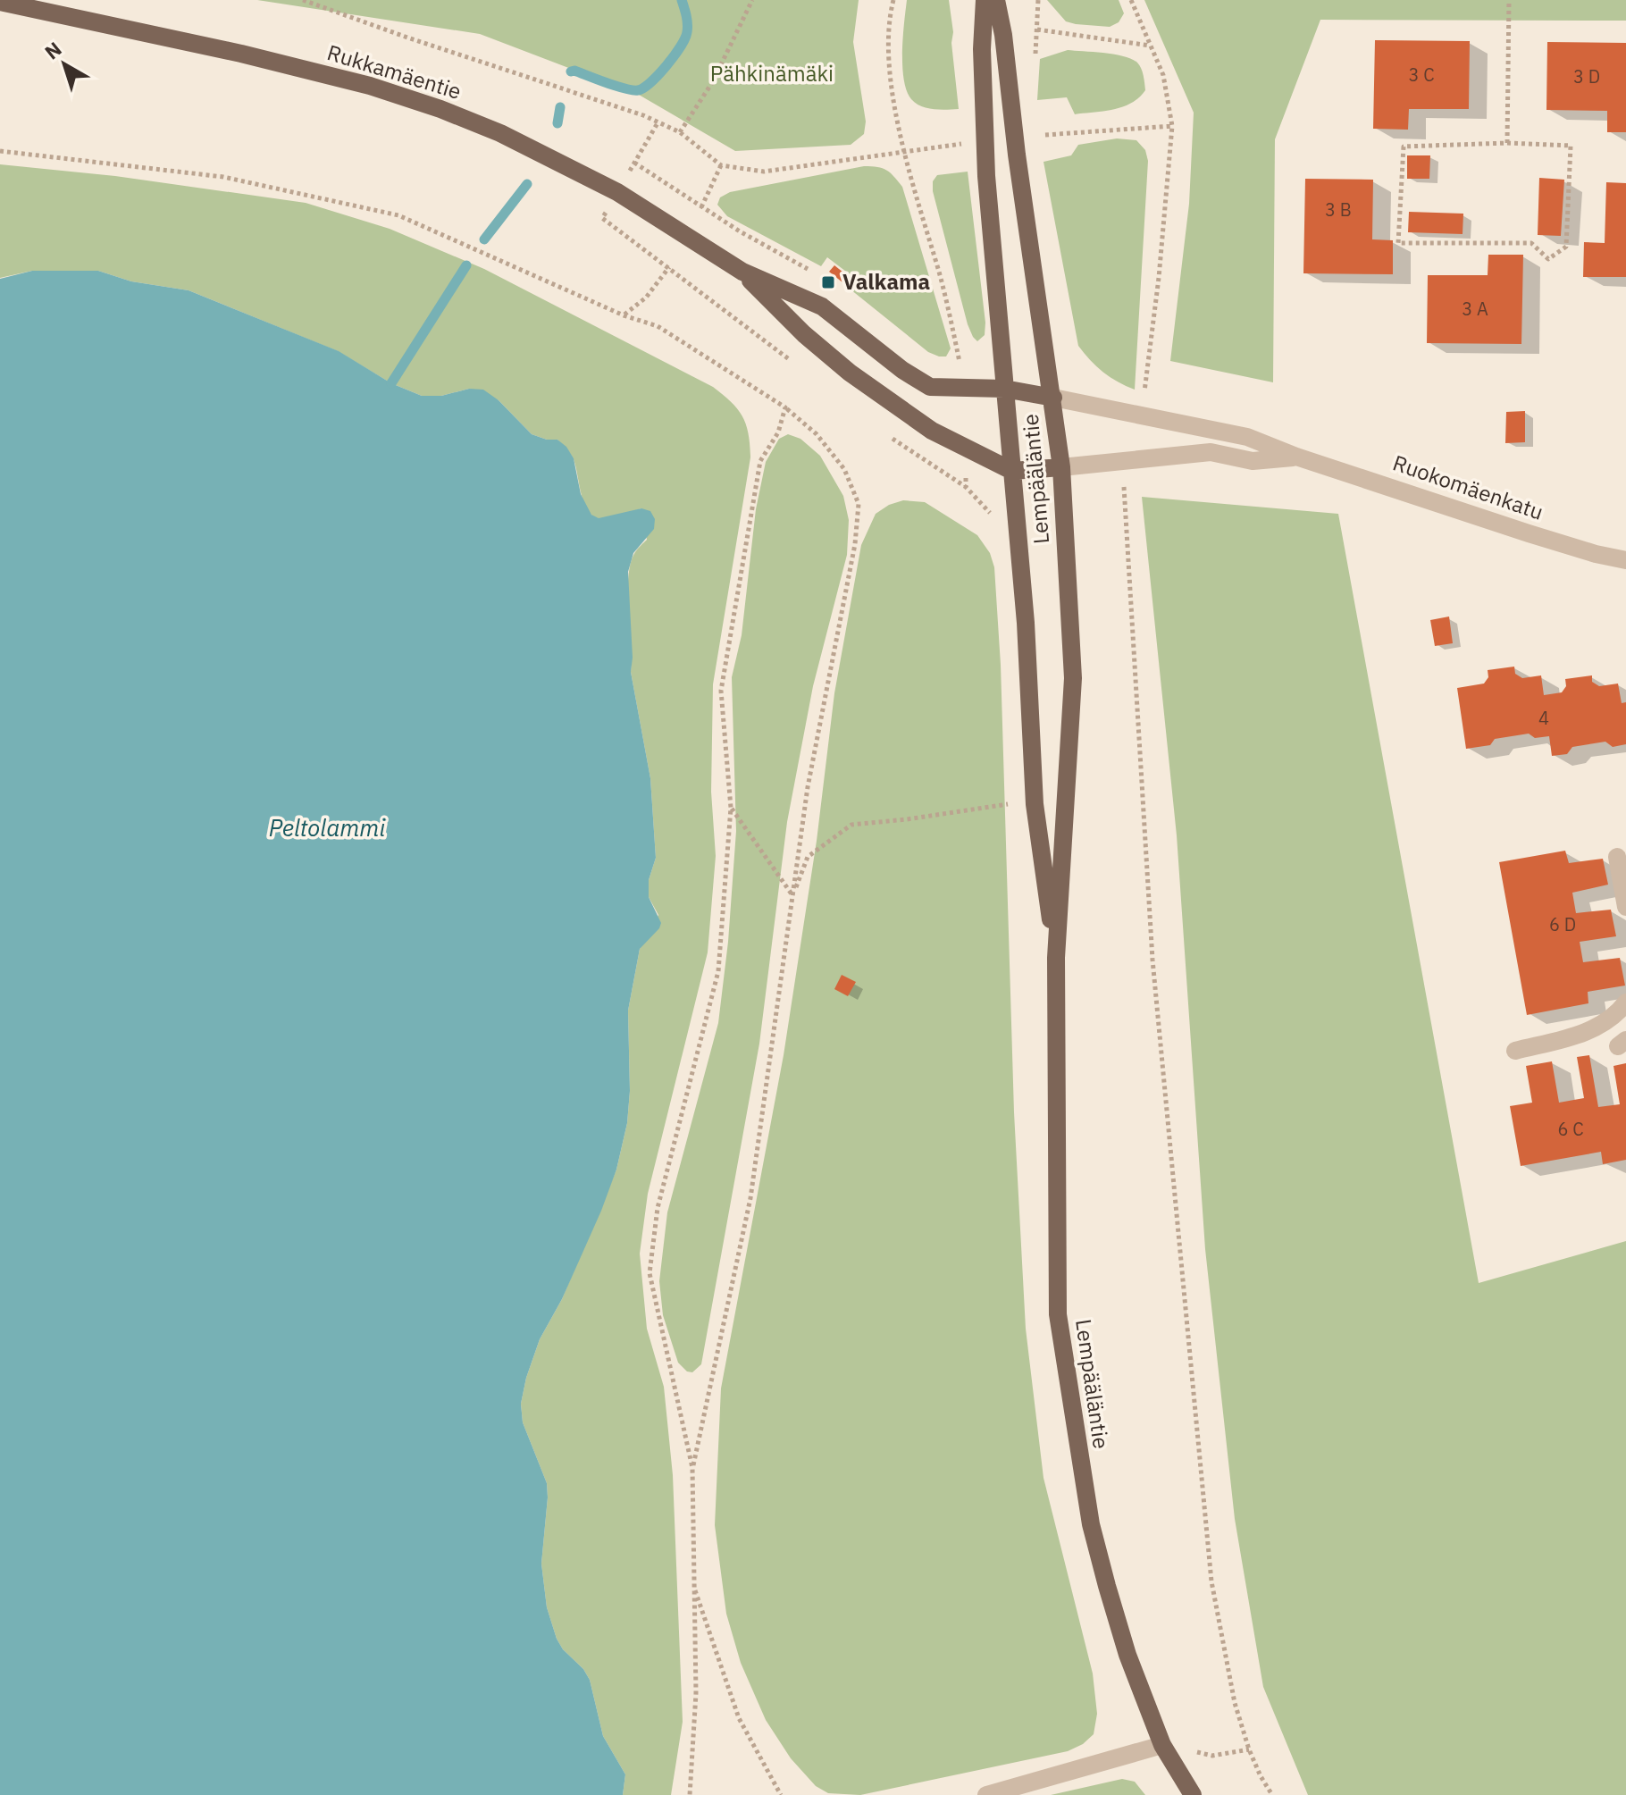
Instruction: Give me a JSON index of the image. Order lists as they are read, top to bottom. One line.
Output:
{"streets":{"main road":["Rukkamäentie","Lempääläntie","Ruokomäenkatu"]},"crossings":[["Rukkamäentie","Lempääläntie"],["Rukkamäentie","Ruokomäenkatu"],["Lempääläntie","Ruokomäenkatu"]],"water":["Peltolammi"],"parks":["Pähkinämäki"],"places":{"transit":["Valkama"]},"house_numbers":["3 C","3 D","3 B","3 A","4","6 D","6 C"],"north":"top left"}
